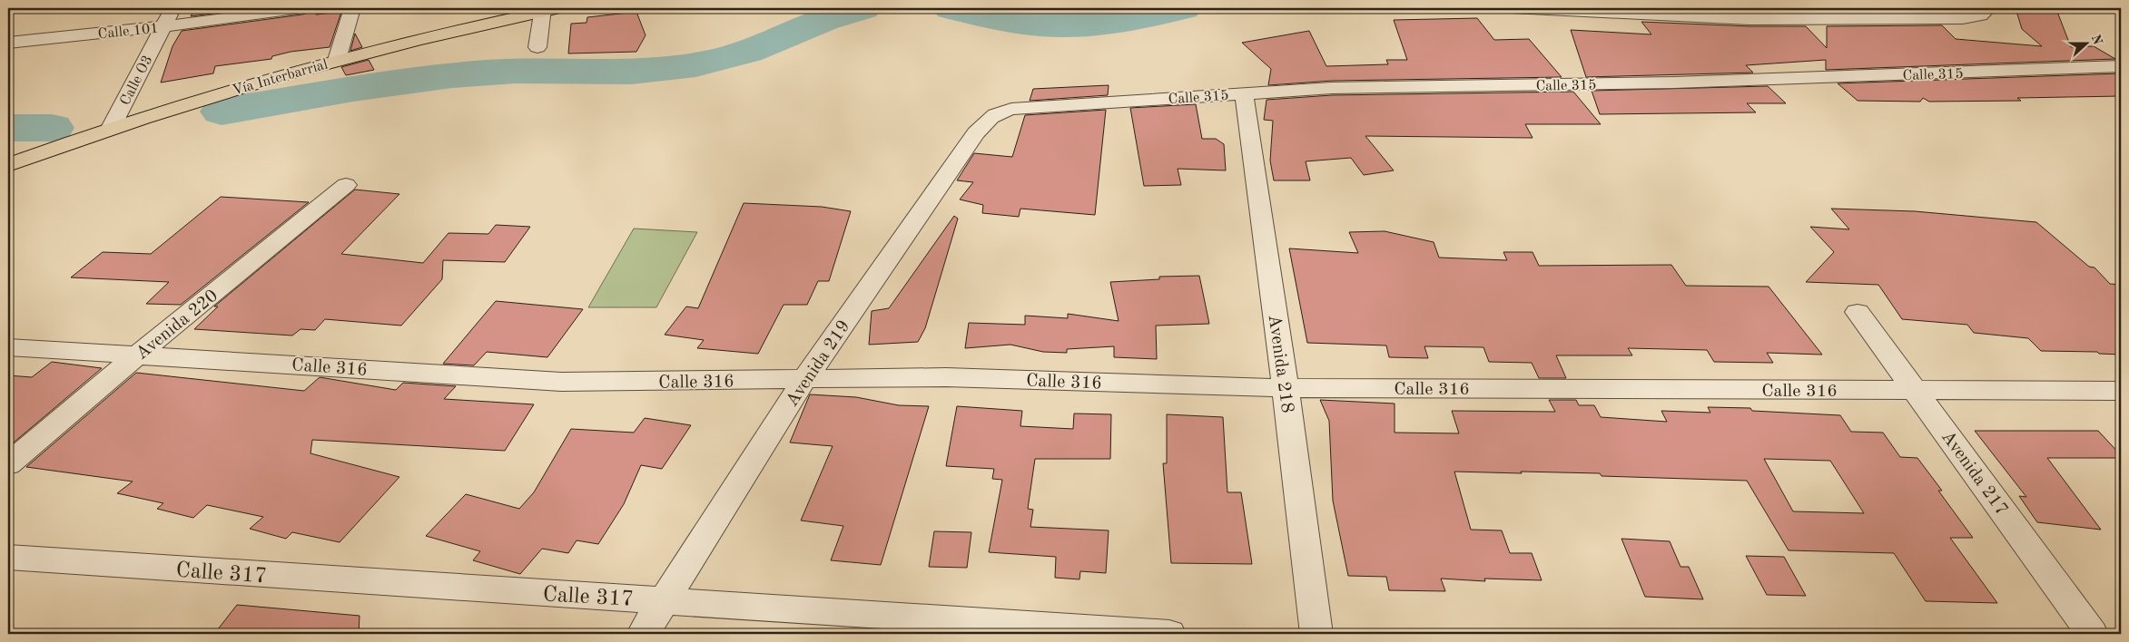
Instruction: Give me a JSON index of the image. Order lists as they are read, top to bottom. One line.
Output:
{"streets":{"main road":["Vía Interbarrial"],"street":["Calle 101","Calle 315","Calle O3","Avenida 220","Avenida 219","Avenida 218","Calle 316","Avenida 217","Calle 317"]},"crossings":[["Calle 101","Calle O3"],["Calle 315","Avenida 219"],["Calle 315","Avenida 218"],["Vía Interbarrial","Calle O3"],["Avenida 220","Calle 316"],["Avenida 219","Calle 316"],["Avenida 219","Calle 317"],["Avenida 218","Calle 316"],["Calle 316","Avenida 217"]],"north":"right"}
